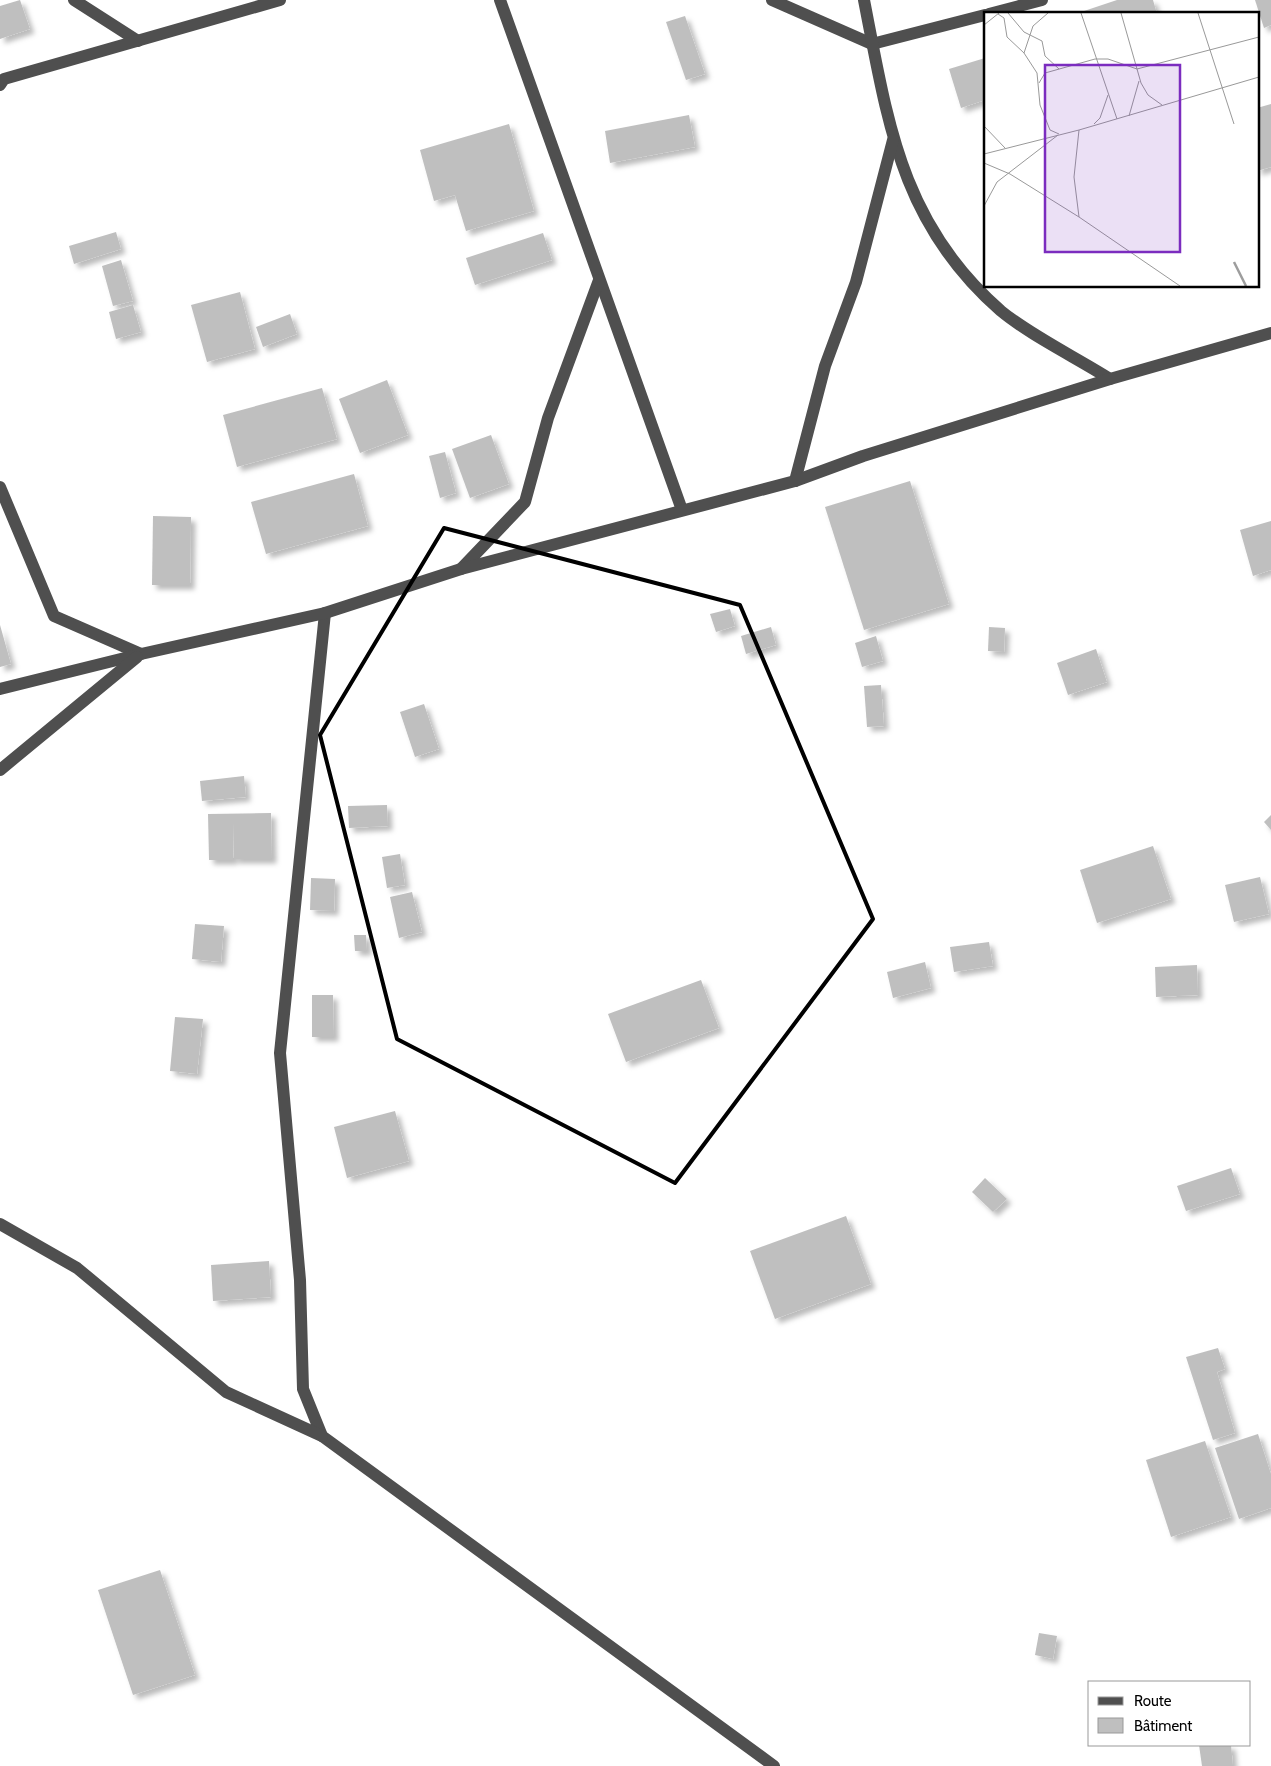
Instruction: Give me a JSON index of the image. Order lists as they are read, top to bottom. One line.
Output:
{"legend":["Route","Bâtiment"]}
